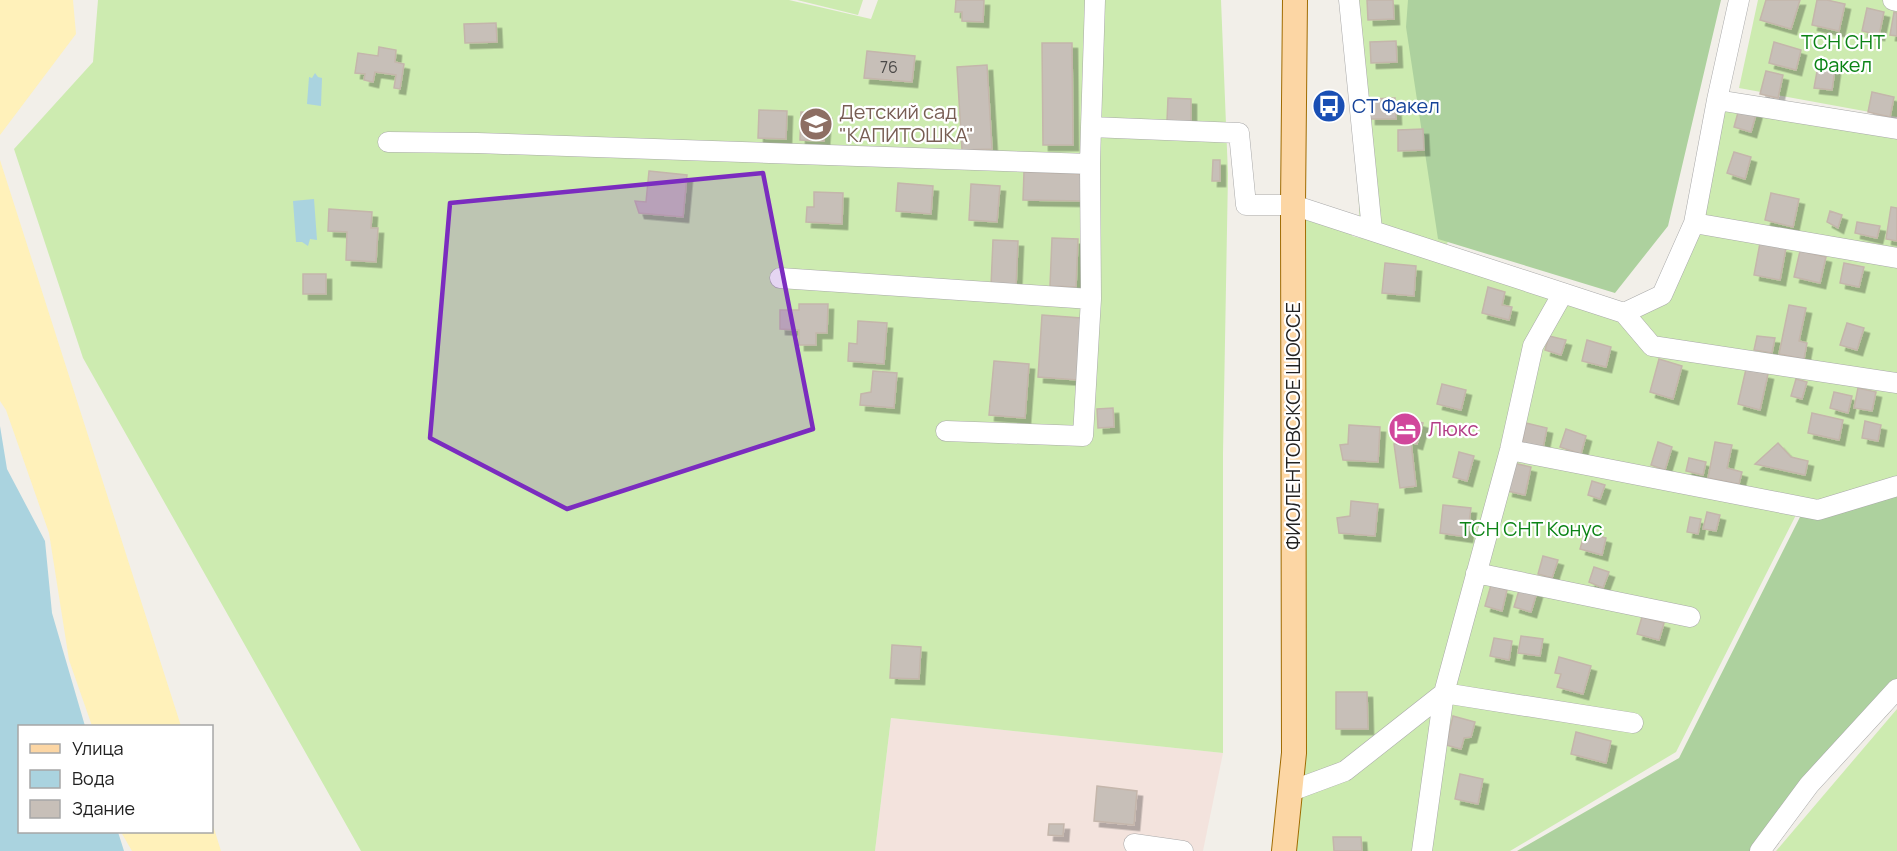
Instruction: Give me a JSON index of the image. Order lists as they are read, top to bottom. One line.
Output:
{"streets":{"main road":["ФИОЛЕНТОВСКОЕ ШОССЕ"]},"parks":["ТСН СНТ Факел","ТСН СНТ Конус"],"places":{"bus stop":["СТ Факел"],"school or university":["Детский сад \"КАПИТОШКА\""],"hotel":["Люкс"]},"house_numbers":["76"],"legend":["Улица","Вода","Здание"]}
